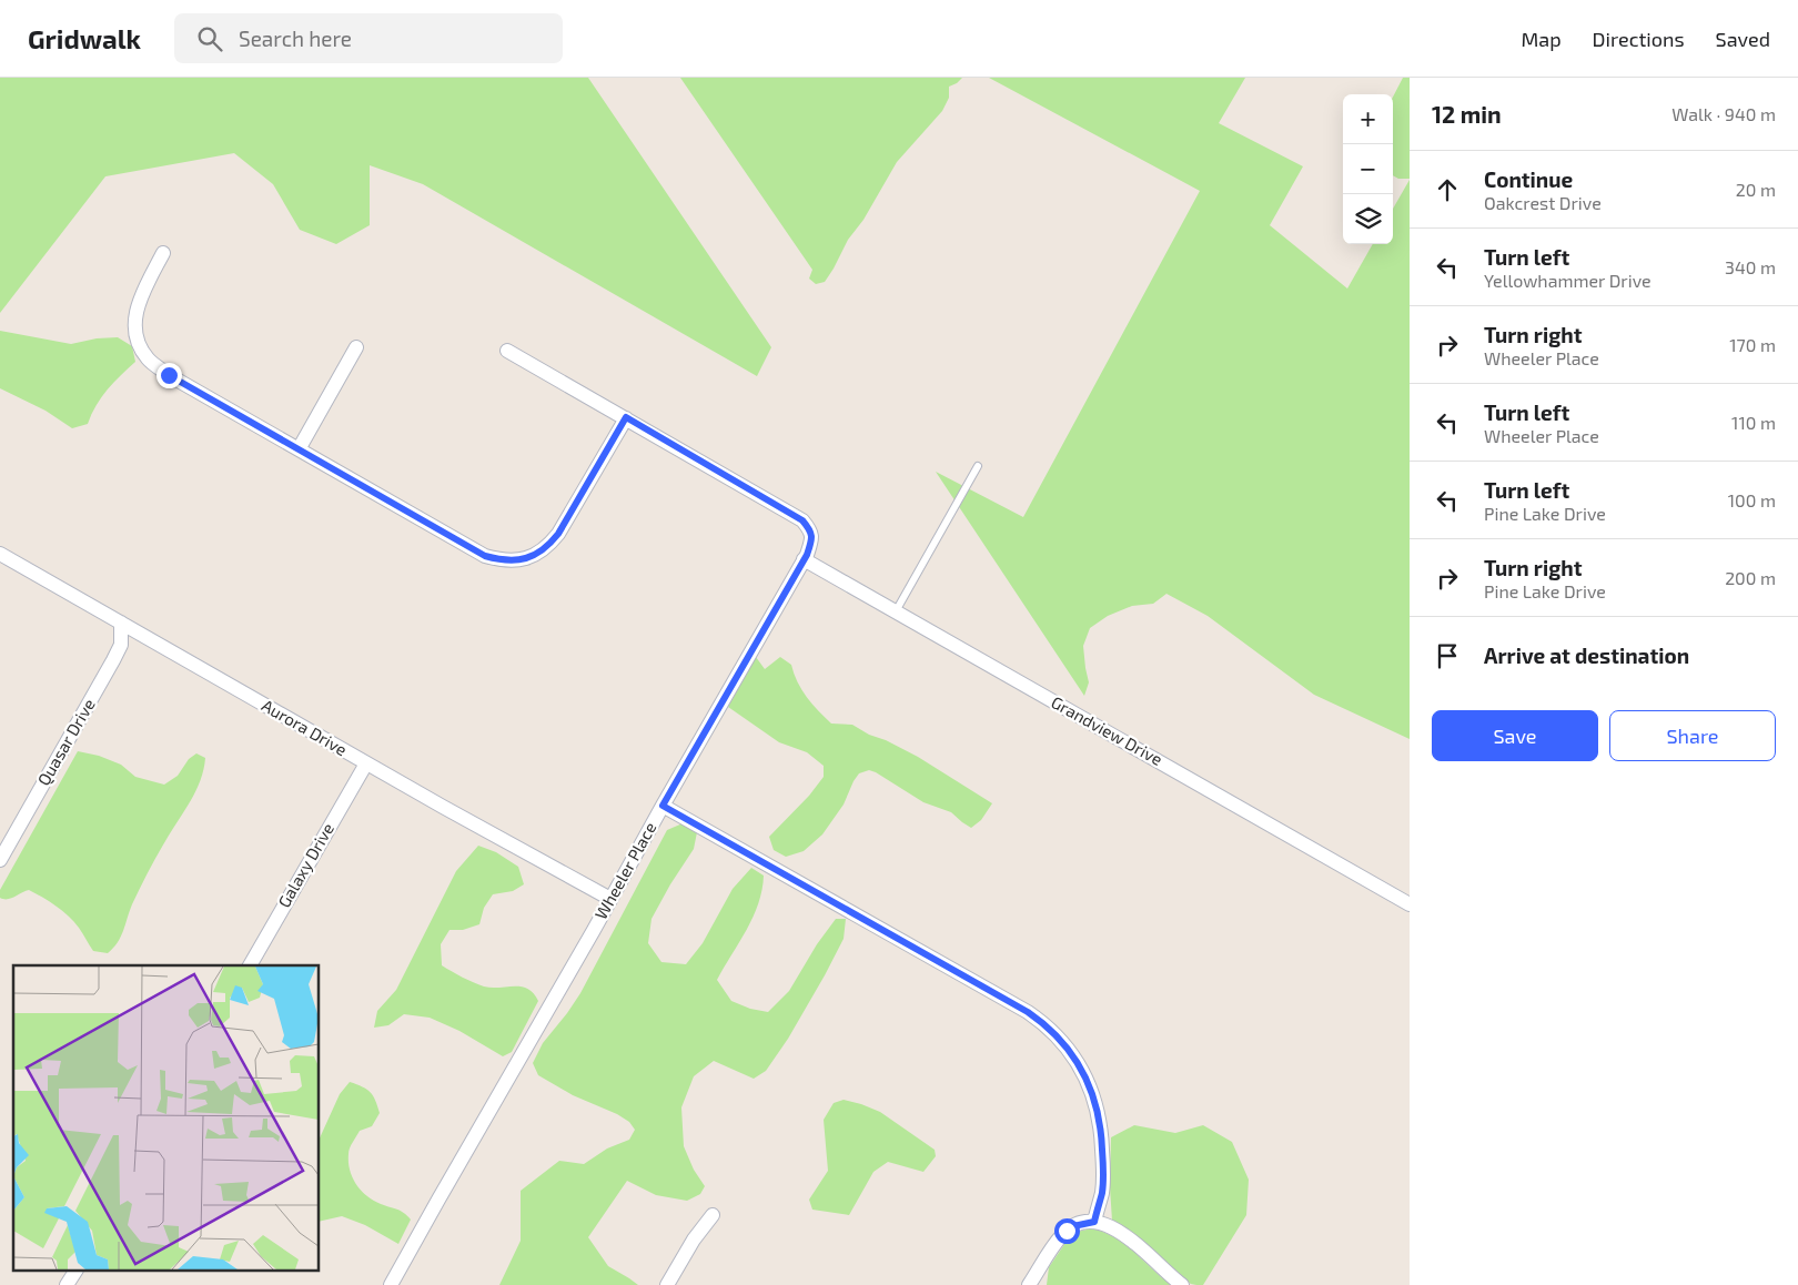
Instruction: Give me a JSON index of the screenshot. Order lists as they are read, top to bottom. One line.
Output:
{"streets":{"street":["Aurora Drive","Grandview Drive","Quasar Drive","Galaxy Drive","Wheeler Place"]},"crossings":[["Aurora Drive","Quasar Drive"],["Aurora Drive","Galaxy Drive"],["Aurora Drive","Wheeler Place"],["Grandview Drive","Wheeler Place"]],"page":{"header":"Gridwalk","search":"Search here","nav":["Map","Directions","Saved"],"heading":["12 min","Walk · 940 m"],"map_buttons":["+","−"],"list":[["Continue","Oakcrest Drive","20 m"],["Turn left","Yellowhammer Drive","340 m"],["Turn right","Wheeler Place","170 m"],["Turn left","Wheeler Place","110 m"],["Turn left","Pine Lake Drive","100 m"],["Turn right","Pine Lake Drive","200 m"],"Arrive at destination"],"buttons":["Save","Share"]}}
